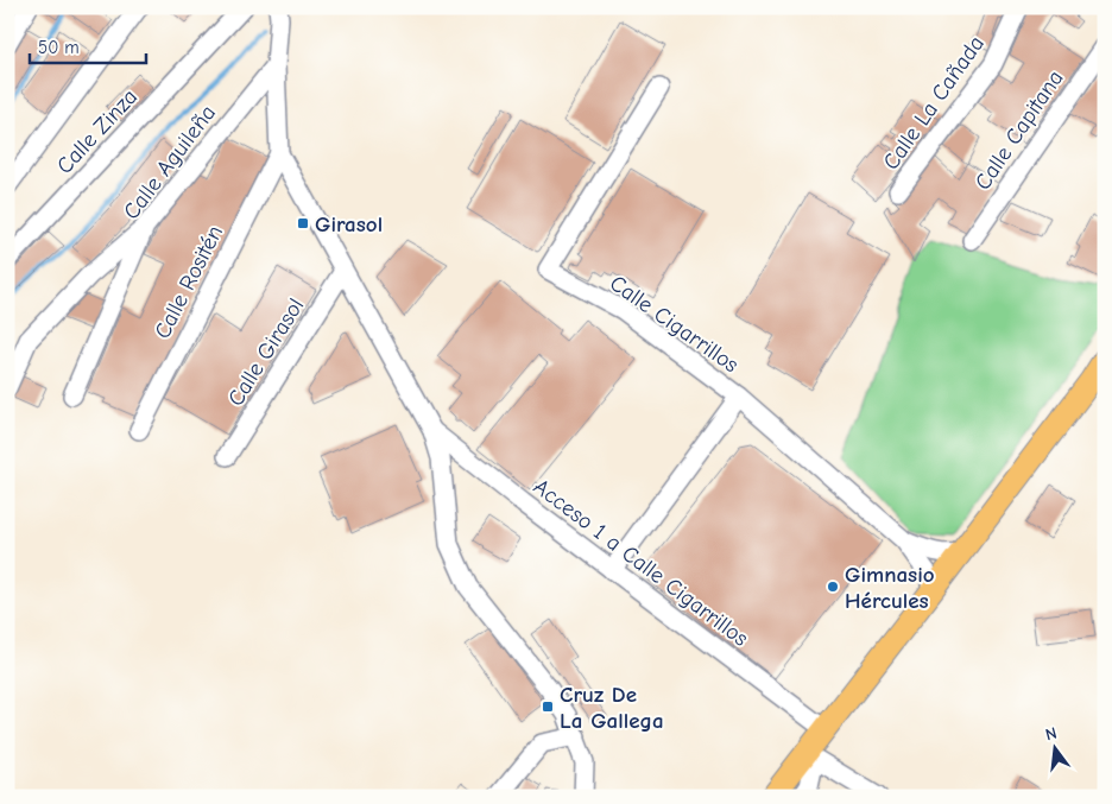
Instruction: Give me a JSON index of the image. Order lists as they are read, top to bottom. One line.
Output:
{"streets":{"street":["Calle La Cañada","Calle Capitana","Calle Zinza","Calle Aguileña","Calle Rositén","Calle Cigarrillos","Calle Girasol","Acceso 1 a Calle Cigarrillos"]},"places":{"transit":["Girasol","Cruz De La Gallega"],"other":["Gimnasio Hércules"]},"scale_bar":"50 m","north":"top"}
